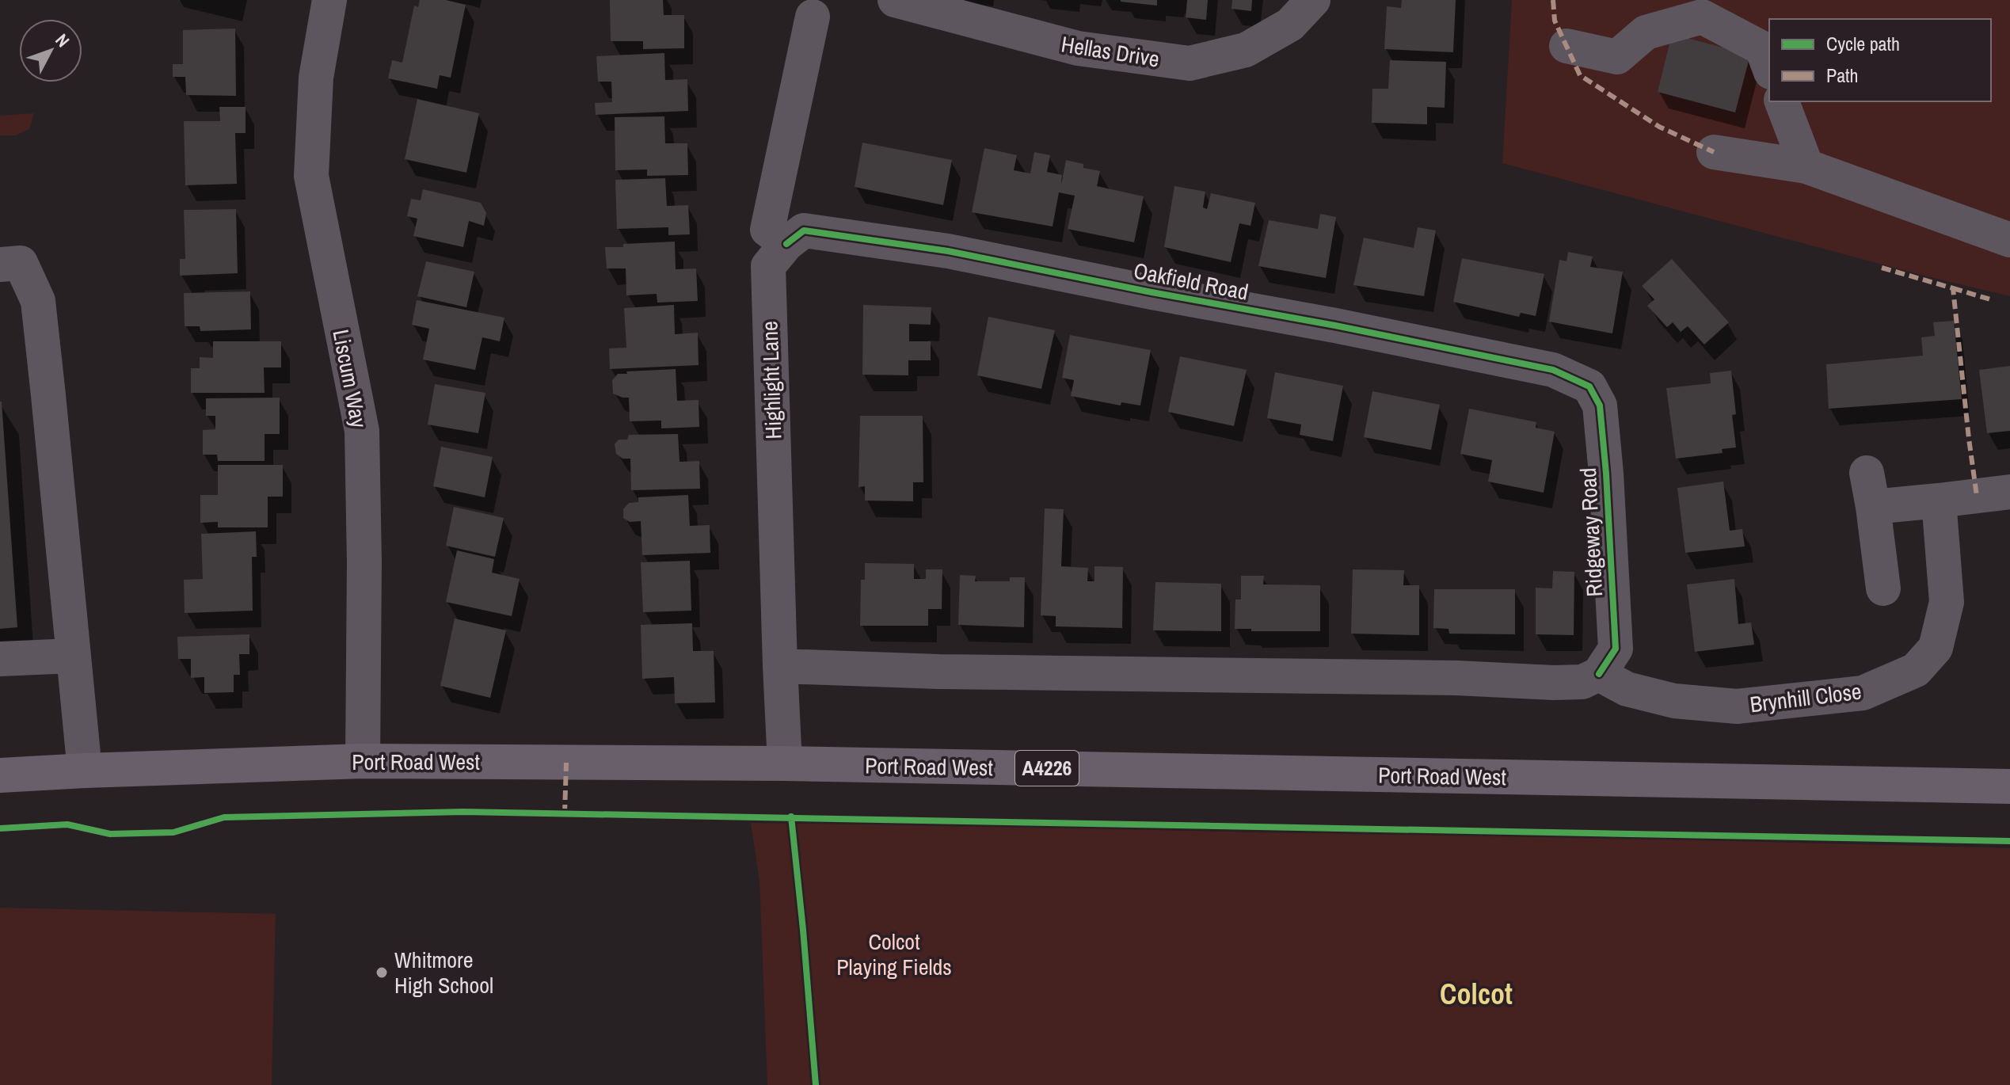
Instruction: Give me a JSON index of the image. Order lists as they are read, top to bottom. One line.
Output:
{"streets":{"main road":["Port Road West","A4226"],"street":["Hellas Drive","Oakfield Road","Liscum Way","Highlight Lane","Ridgeway Road","Brynhill Close"]},"crossings":[["Oakfield Road","Highlight Lane"],["Oakfield Road","Ridgeway Road"],["Liscum Way","Port Road West"],["Highlight Lane","Port Road West"],["Ridgeway Road","Brynhill Close"]],"districts":["Colcot"],"parks":["Colcot Playing Fields"],"places":["Whitmore High School"],"legend":["Cycle path","Path"],"north":"top right"}
